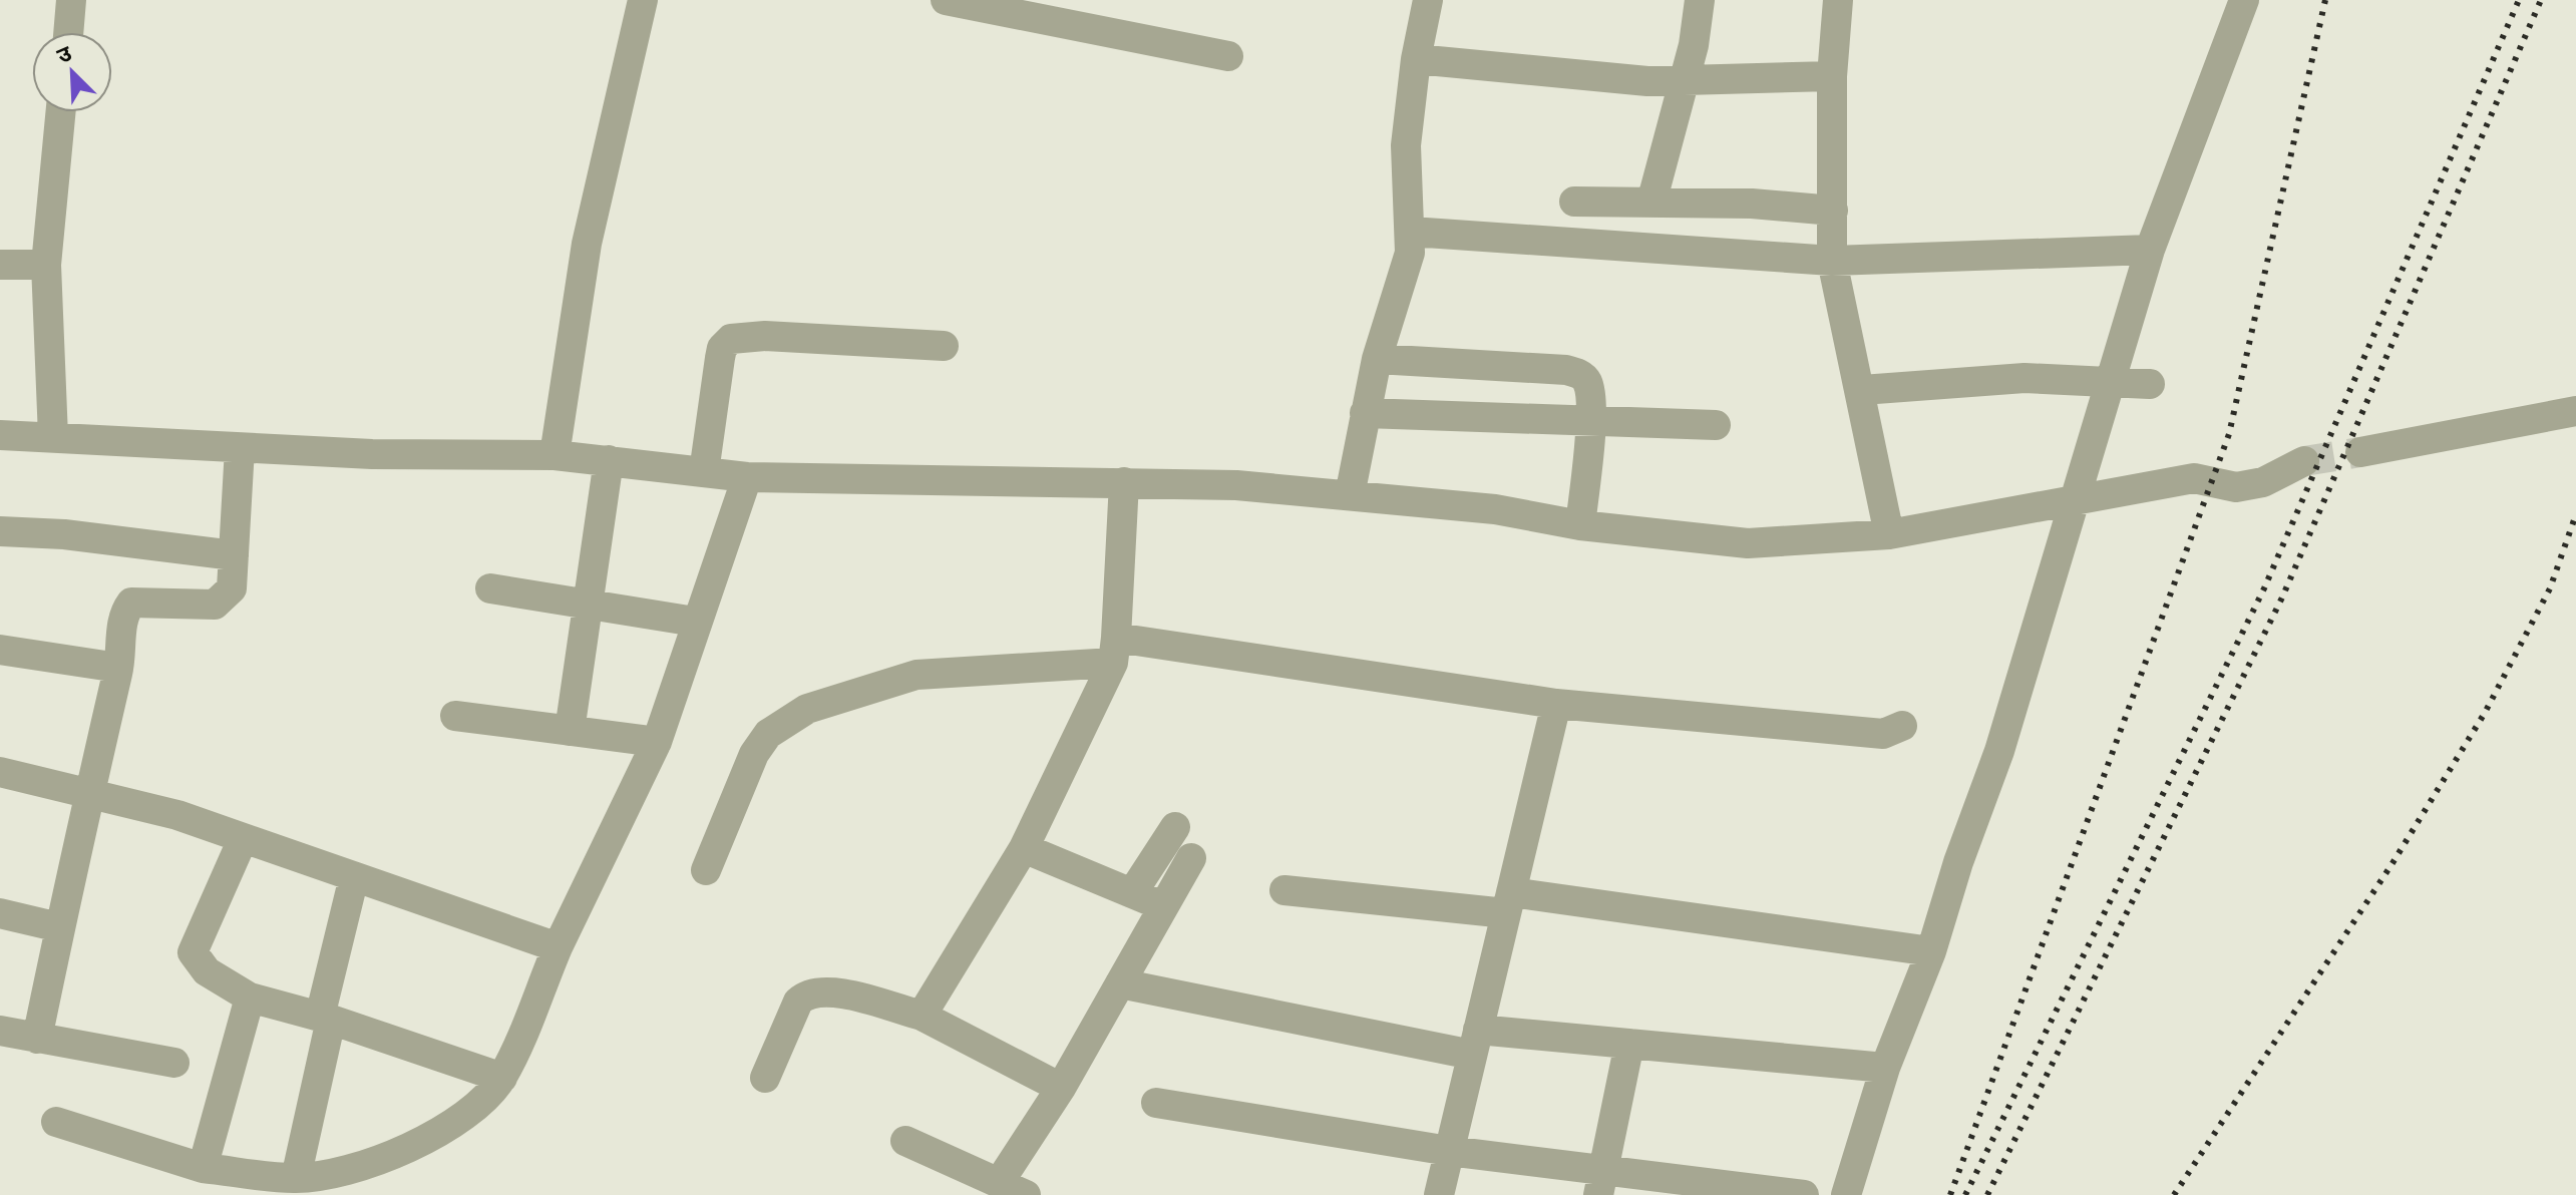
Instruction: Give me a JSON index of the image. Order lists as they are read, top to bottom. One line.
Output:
{"north":"top left"}
